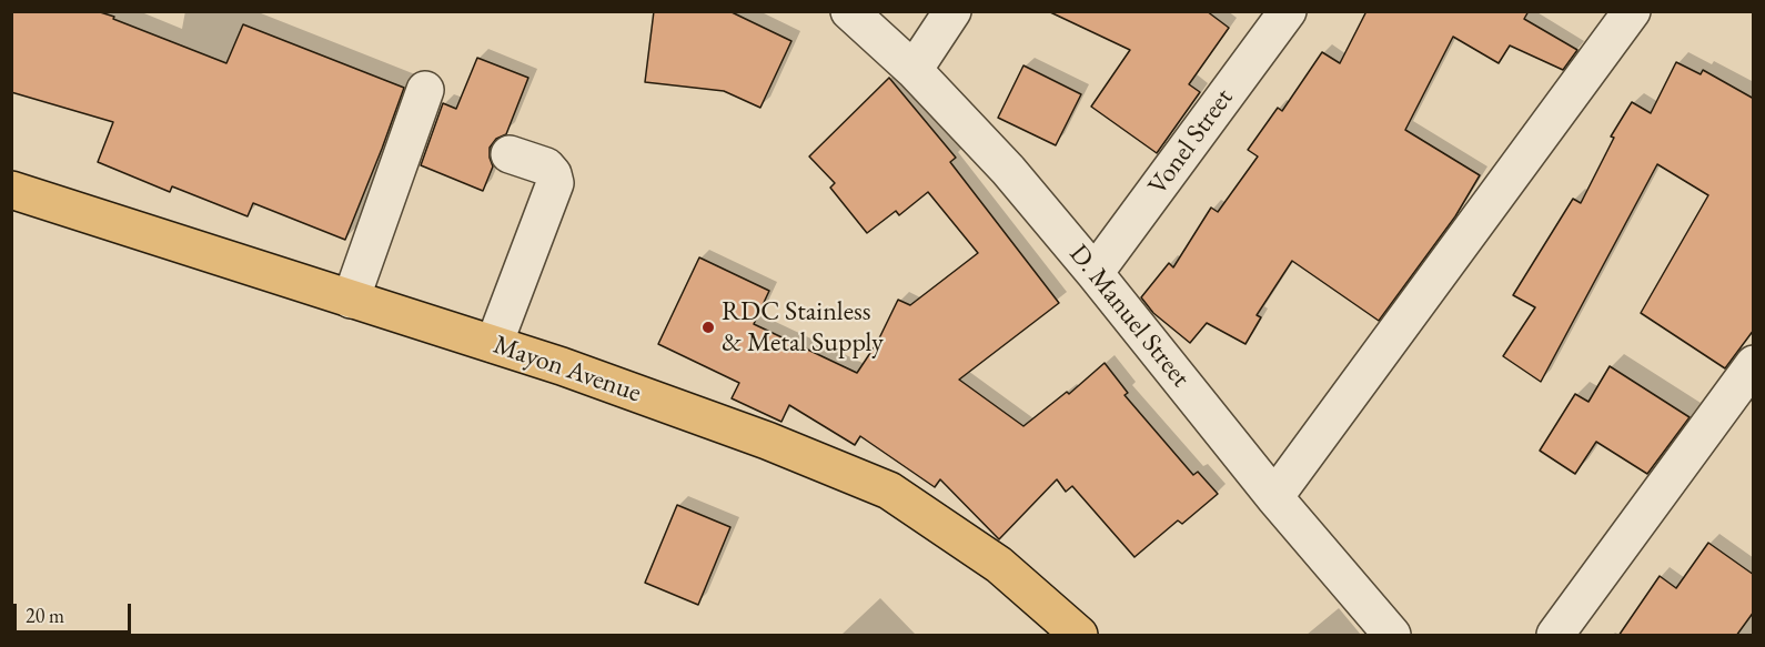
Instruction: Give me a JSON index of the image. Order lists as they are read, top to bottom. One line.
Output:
{"streets":{"main road":["Mayon Avenue"],"street":["Vonel Street","D. Manuel Street"]},"crossings":[["Vonel Street","D. Manuel Street"]],"places":["RDC Stainless & Metal Supply"],"scale_bar":"20 m"}
